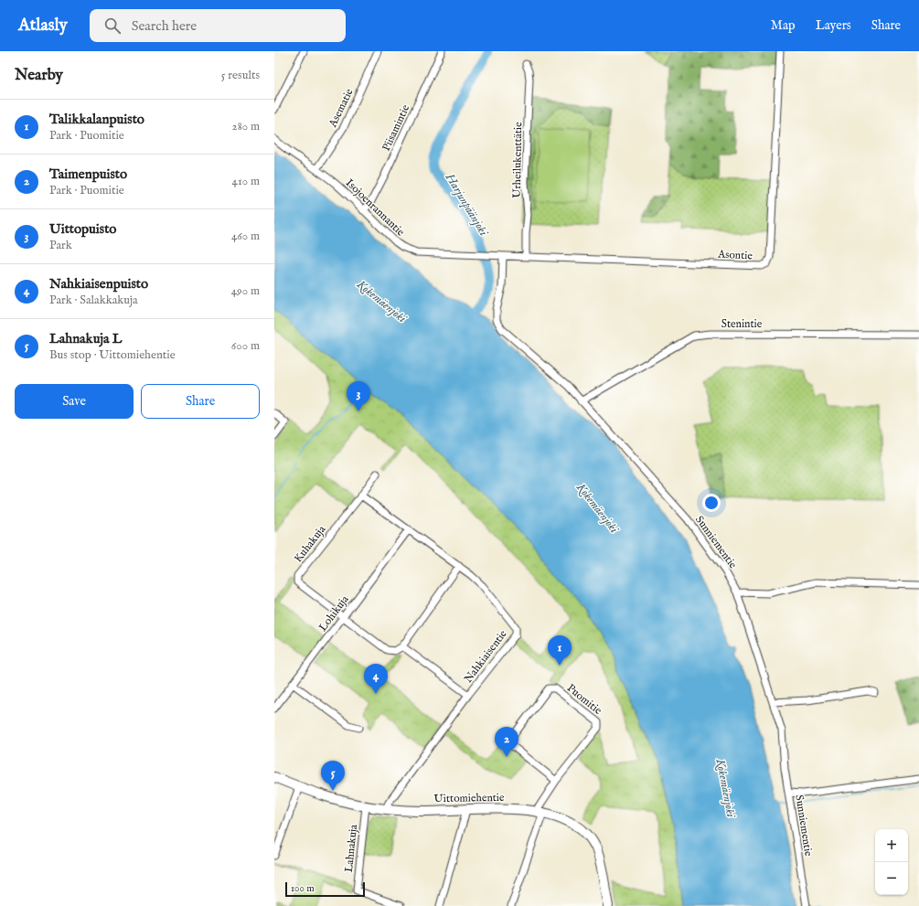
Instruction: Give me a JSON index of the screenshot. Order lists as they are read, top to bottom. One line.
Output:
{"streets":{"street":["Asematie","Piisamintie","Urheilukenttätie","Isojoenrannantie","Asontie","Stenintie","Sunniementie","Kuhakuja","Lohikuja","Nahkiaisentie","Puomitie","Uittomiehentie","Lahnakuja"]},"crossings":[["Asematie","Isojoenrannantie"],["Piisamintie","Isojoenrannantie"],["Urheilukenttätie","Asontie"],["Isojoenrannantie","Asontie"],["Asontie","Sunniementie"],["Stenintie","Sunniementie"],["Kuhakuja","Lohikuja"],["Kuhakuja","Nahkiaisentie"],["Lohikuja","Nahkiaisentie"],["Nahkiaisentie","Uittomiehentie"],["Puomitie","Uittomiehentie"],["Uittomiehentie","Lahnakuja"]],"water":["Harjunpäänjoki","Kokemäenjoki"],"scale_bar":"100 m","page":{"header":"Atlasly","search":"Search here","nav":["Map","Layers","Share"],"heading":["Nearby","5 results"],"list":[{"mark":"1","name":"Talikkalanpuisto","note":"Park · Puomitie","value":"280 m"},{"mark":"2","name":"Taimenpuisto","note":"Park · Puomitie","value":"410 m"},{"mark":"3","name":"Uittopuisto","note":"Park","value":"460 m"},{"mark":"4","name":"Nahkiaisenpuisto","note":"Park · Salakkakuja","value":"490 m"},{"mark":"5","name":"Lahnakuja L","note":"Bus stop · Uittomiehentie","value":"600 m"}],"buttons":["Save","Share"],"pins":["3","1","4","2","5"],"map_buttons":["+","−"],"scale":"100 m"}}
